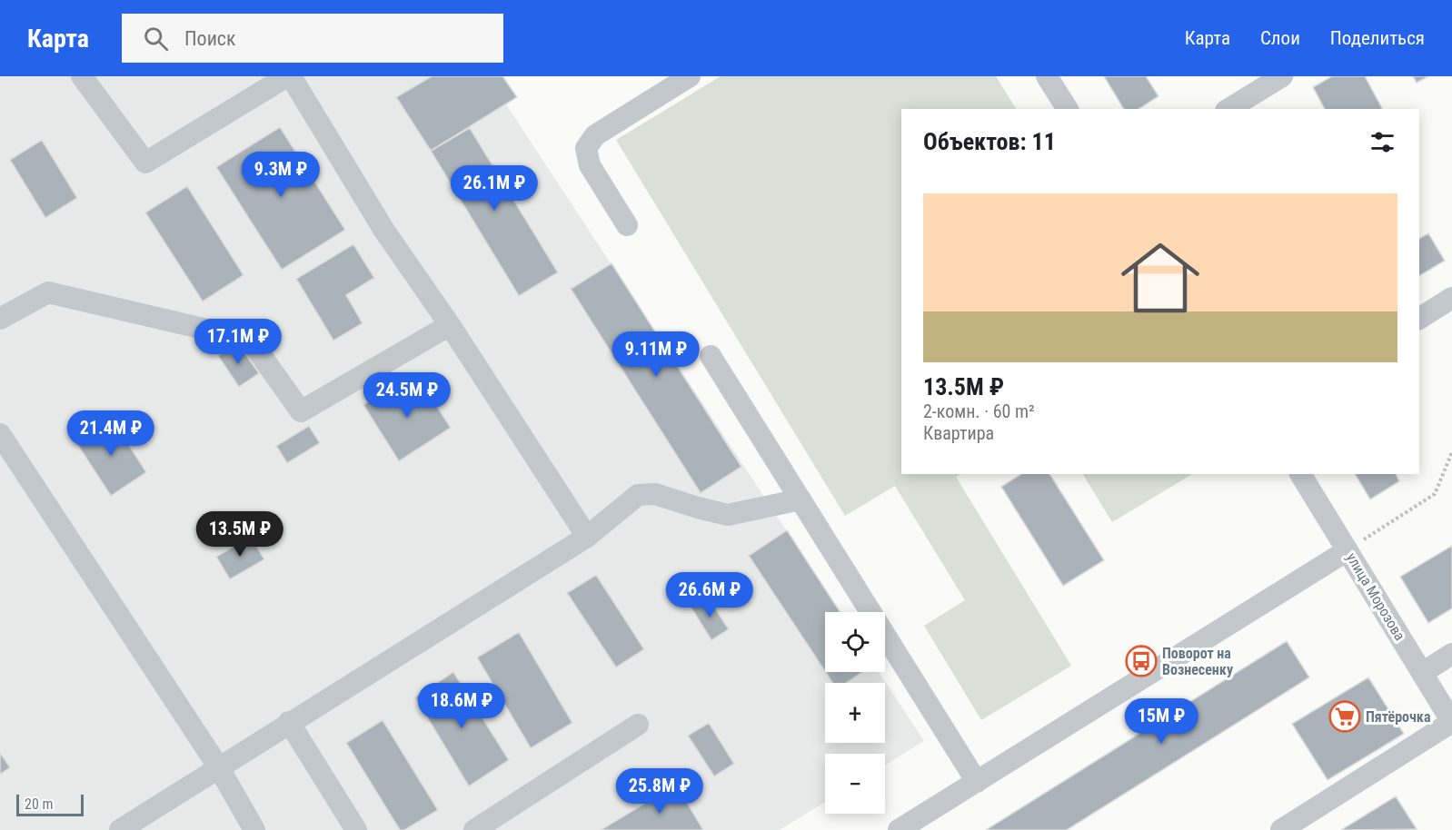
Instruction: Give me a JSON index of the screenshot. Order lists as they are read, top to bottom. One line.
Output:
{"streets":{"street":["улица Морозова"]},"places":{"bus stop":["Поворот на Вознесенку"],"supermarket":["Пятёрочка"]},"scale_bar":"20 m","page":{"header":"Карта","search":"Поиск","nav":["Карта","Слои","Поделиться"],"heading":"Объектов: 11","price":["9.3M ₽","26.1M ₽","17.1M ₽","9.11M ₽","24.5M ₽","21.4M ₽","13.5M ₽","26.6M ₽","18.6M ₽","15M ₽","25.8M ₽"],"list":[{"name":"13.5M ₽","note":"2-комн. · 60 m² · Квартира"}],"map_buttons":["+","−"],"scale":"20 m"}}
